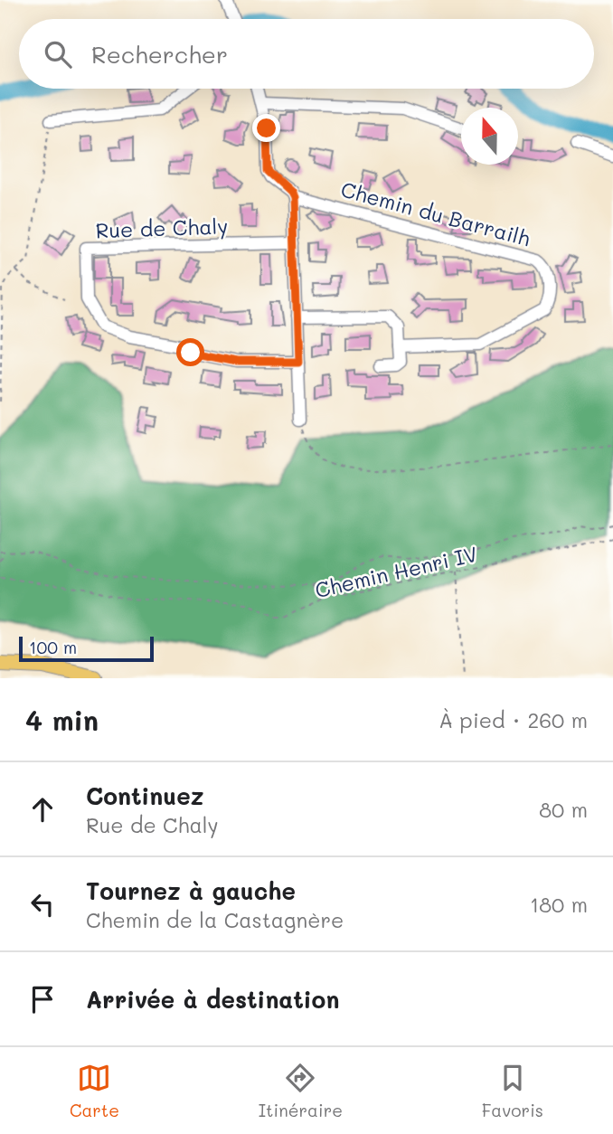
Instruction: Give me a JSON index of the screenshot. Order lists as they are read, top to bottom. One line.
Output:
{"streets":{"street":["Chemin du Barrailh","Rue de Chaly"],"path":["Chemin Henri IV"]},"scale_bar":"100 m","north":"top","page":{"search":"Rechercher","scale":"100 m","heading":["4 min","À pied · 260 m"],"list":[["Continuez","Rue de Chaly","80 m"],["Tournez à gauche","Chemin de la Castagnère","180 m"],"Arrivée à destination"],"nav":["Carte","Itinéraire","Favoris"]}}
